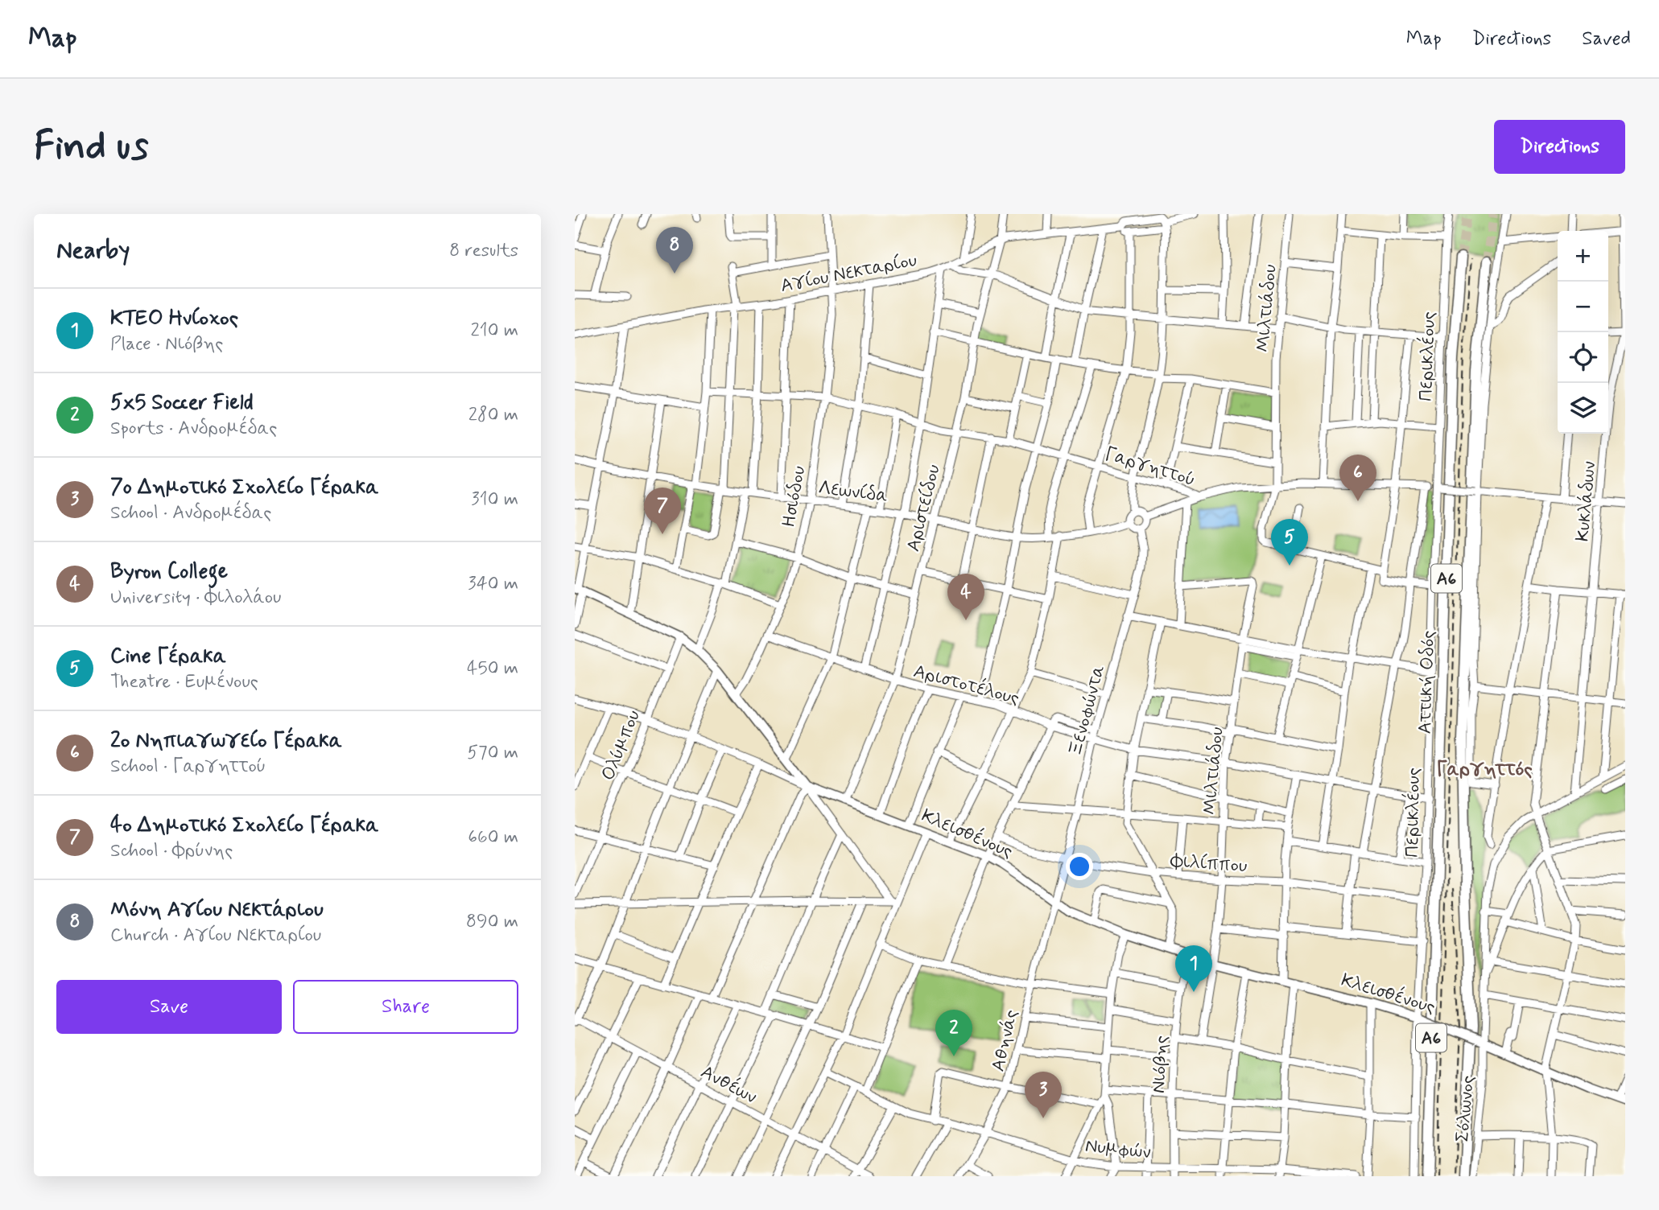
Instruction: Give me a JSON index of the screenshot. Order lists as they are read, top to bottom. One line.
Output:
{"streets":{"highway":["Α6","Αττική Οδός"],"main road":["Κλεισθένους"],"street":["Αγίου Νεκταρίου","Μιλτιάδου","Περικλέους","Γαργηττού","Λεωνίδα","Ησιόδου","Κυκλάδων","Αριστείδου","Αριστοτέλους","Ξενοφώντα","Ολύμπου","Φιλίππου","Αθηνάς","Νιόβης","Ανθέων","Σόλωνος","Νυμφών"]},"crossings":[["Αγίου Νεκταρίου","Ησιόδου"],["Αγίου Νεκταρίου","Αριστείδου"],["Μιλτιάδου","Γαργηττού"],["Μιλτιάδου","Αριστοτέλους"],["Μιλτιάδου","Κλεισθένους"],["Μιλτιάδου","Φιλίππου"],["Περικλέους","Γαργηττού"],["Περικλέους","Αριστοτέλους"],["Περικλέους","Κλεισθένους"],["Περικλέους","Φιλίππου"],["Γαργηττού","Ησιόδου"],["Γαργηττού","Κυκλάδων"],["Γαργηττού","Αριστείδου"],["Λεωνίδα","Ησιόδου"],["Λεωνίδα","Αριστείδου"],["Λεωνίδα","Ξενοφώντα"],["Ησιόδου","Αριστοτέλους"],["Κυκλάδων","Σόλωνος"],["Αριστείδου","Αριστοτέλους"],["Αριστείδου","Κλεισθένους"],["Αριστοτέλους","Ξενοφώντα"],["Ξενοφώντα","Κλεισθένους"],["Ξενοφώντα","Φιλίππου"],["Ξενοφώντα","Αθηνάς"],["Κλεισθένους","Αθηνάς"],["Κλεισθένους","Νιόβης"],["Κλεισθένους","Σόλωνος"],["Αθηνάς","Νυμφών"],["Νιόβης","Νυμφών"]],"districts":["Γαργηττός"],"page":{"header":"Map","nav":["Map","Directions","Saved"],"buttons":["Directions",["Save","Share"]],"title":"Find us","heading":["Nearby","8 results"],"pins":["8","6","7","5","4","1","2","3"],"map_buttons":["+","−"],"list":[{"mark":"1","name":"ΚΤΕΟ Hνίοχος","note":"Place · Νιόβης","value":"210 m"},{"mark":"2","name":"5x5 Soccer Field","note":"Sports · Ανδρομέδας","value":"280 m"},{"mark":"3","name":"7o Δημοτικό Σχολείο Γέρακα","note":"School · Ανδρομέδας","value":"310 m"},{"mark":"4","name":"Byron College","note":"University · Φιλολάου","value":"340 m"},{"mark":"5","name":"Cine Γέρακα","note":"Theatre · Ευμένους","value":"450 m"},{"mark":"6","name":"2ο Νηπιαγωγείο Γέρακα","note":"School · Γαργηττού","value":"570 m"},{"mark":"7","name":"4ο Δημοτικό Σχολείο Γέρακα","note":"School · Φρύνης","value":"660 m"},{"mark":"8","name":"Μόνη Αγίου Νεκτάριου","note":"Church · Αγίου Νεκταρίου","value":"890 m"}]}}
